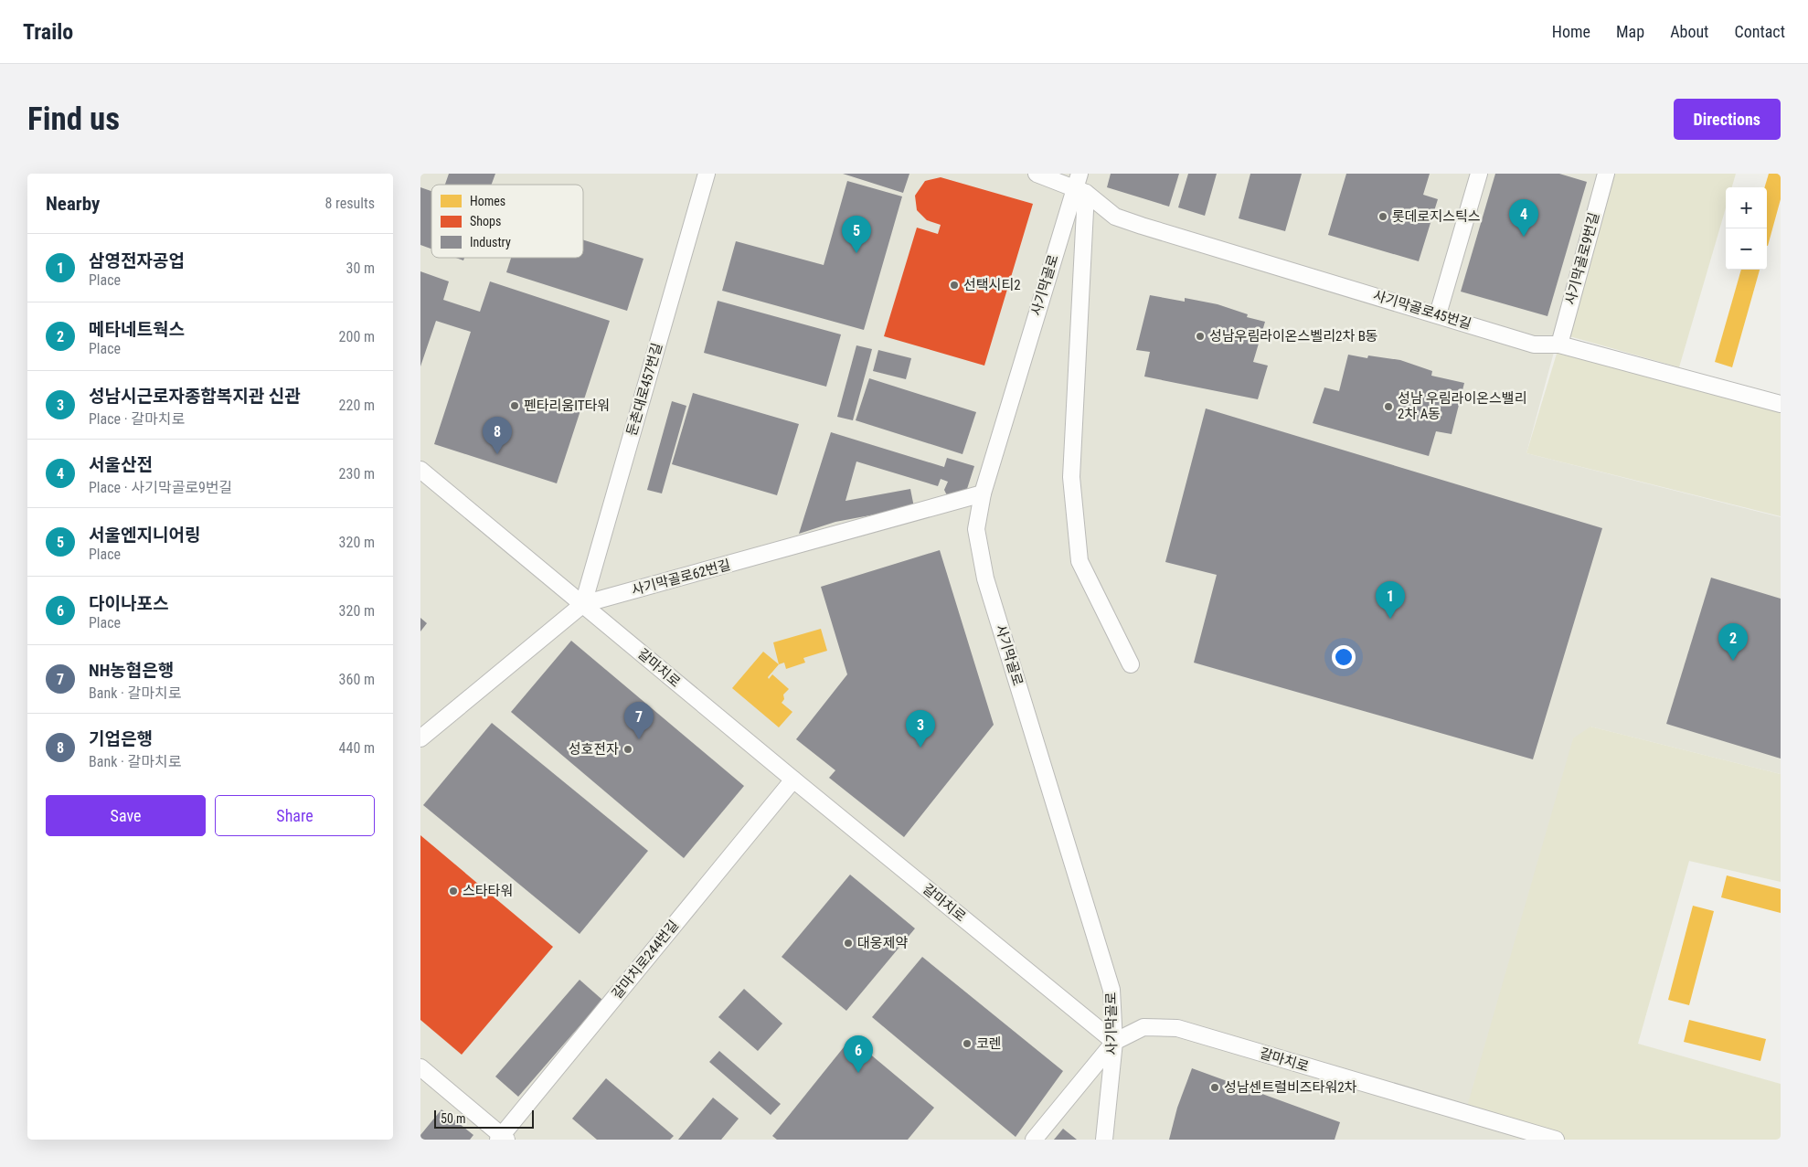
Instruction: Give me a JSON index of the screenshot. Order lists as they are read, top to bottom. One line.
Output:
{"streets":{"street":["사기막골로9번길","사기막골로","사기막골로45번길","둔촌대로457번길","사기막골로62번길","갈마치로","갈마치로244번길"]},"crossings":[["사기막골로9번길","사기막골로45번길"],["사기막골로","사기막골로45번길"],["사기막골로","사기막골로62번길"],["사기막골로","갈마치로"],["둔촌대로457번길","사기막골로62번길"],["둔촌대로457번길","갈마치로"],["사기막골로62번길","갈마치로"],["갈마치로","갈마치로244번길"]],"places":["롯데로지스틱스","선택시티2","성남우림라이온스벨리2차 B동","펜타리움IT타워","성남 우림라이온스밸리 2차 A동","성호전자","스타타워","대웅제약","코렌","성남센트럴비즈타워2차"],"legend":["Homes","Shops","Industry"],"scale_bar":"50 m","page":{"header":"Trailo","nav":["Home","Map","About","Contact"],"buttons":["Directions",["Save","Share"]],"title":"Find us","heading":["Nearby","8 results"],"map_buttons":["+","−"],"pins":["4","5","8","1","2","7","3","6"],"list":[{"mark":"1","name":"삼영전자공업","note":"Place","value":"30 m"},{"mark":"2","name":"메타네트웍스","note":"Place","value":"200 m"},{"mark":"3","name":"성남시근로자종합복지관 신관","note":"Place · 갈마치로","value":"220 m"},{"mark":"4","name":"서울산전","note":"Place · 사기막골로9번길","value":"230 m"},{"mark":"5","name":"서울엔지니어링","note":"Place","value":"320 m"},{"mark":"6","name":"다이나포스","note":"Place","value":"320 m"},{"mark":"7","name":"NH농협은행","note":"Bank · 갈마치로","value":"360 m"},{"mark":"8","name":"기업은행","note":"Bank · 갈마치로","value":"440 m"}],"scale":"50 m"}}
